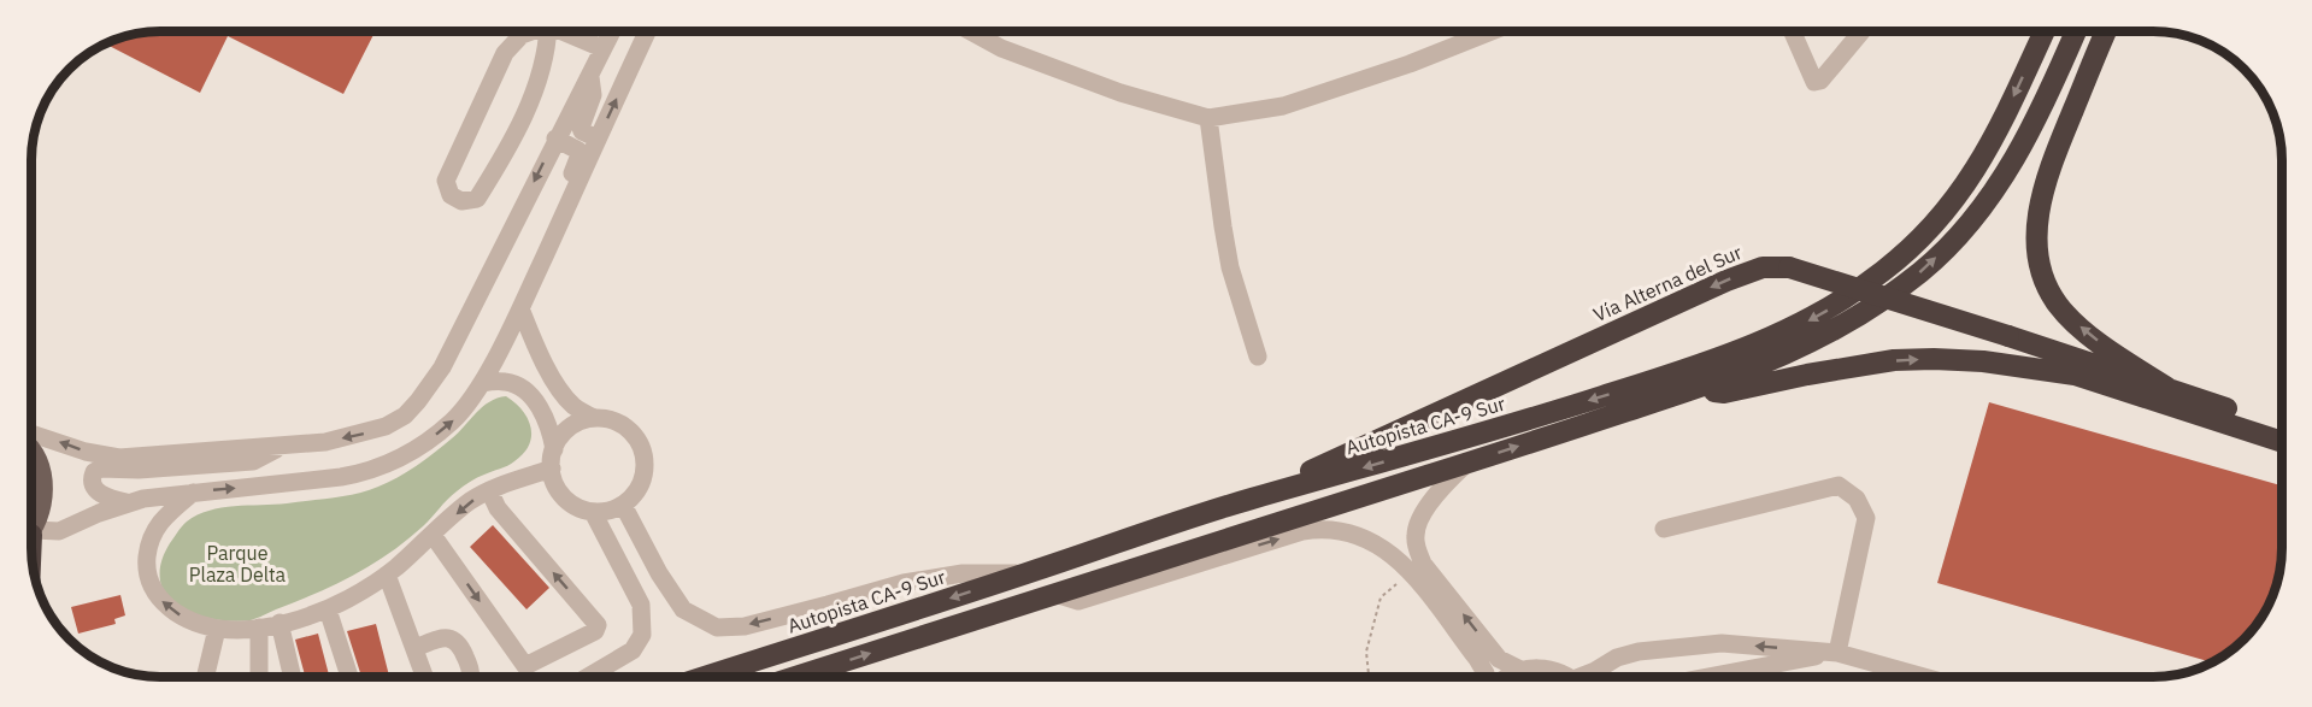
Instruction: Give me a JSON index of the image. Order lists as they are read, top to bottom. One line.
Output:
{"streets":{"highway":["Vía Alterna del Sur","Autopista CA-9 Sur"]},"crossings":[["Vía Alterna del Sur","Autopista CA-9 Sur"]],"parks":["Parque Plaza Delta"]}
